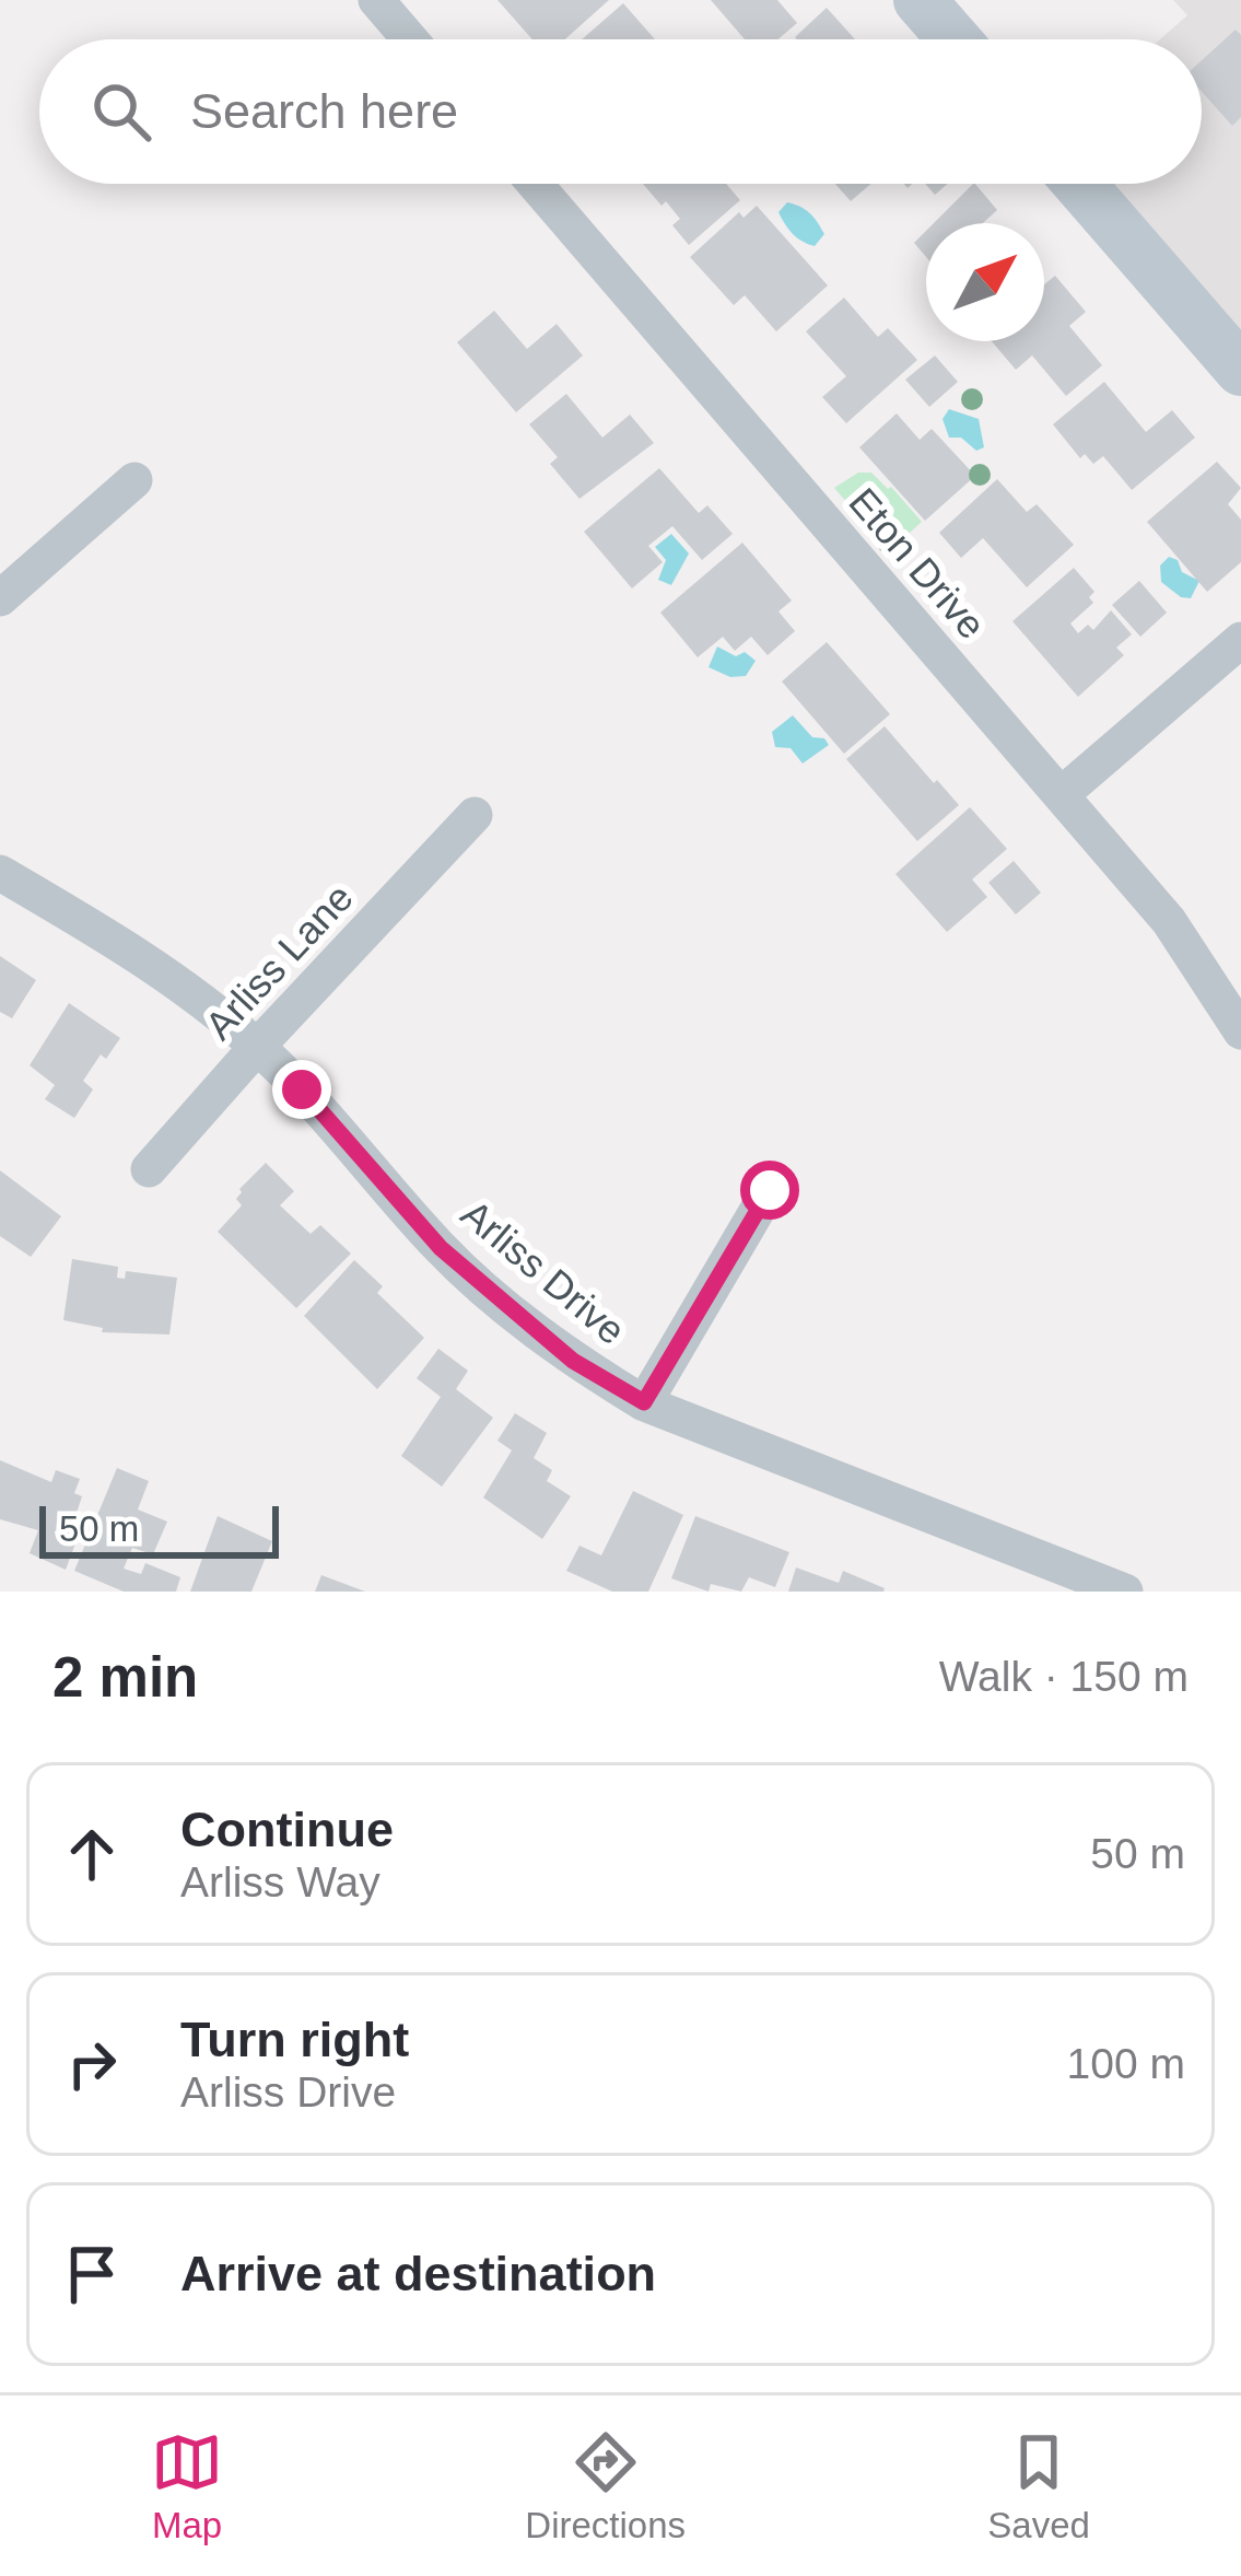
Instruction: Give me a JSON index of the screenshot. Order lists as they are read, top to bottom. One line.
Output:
{"streets":{"street":["Eton Drive","Arliss Lane","Arliss Drive"]},"crossings":[["Arliss Lane","Arliss Drive"]],"scale_bar":"50 m","north":"top right","page":{"search":"Search here","scale":"50 m","heading":["2 min","Walk · 150 m"],"list":[["Continue","Arliss Way","50 m"],["Turn right","Arliss Drive","100 m"],"Arrive at destination"],"nav":["Map","Directions","Saved"]}}
